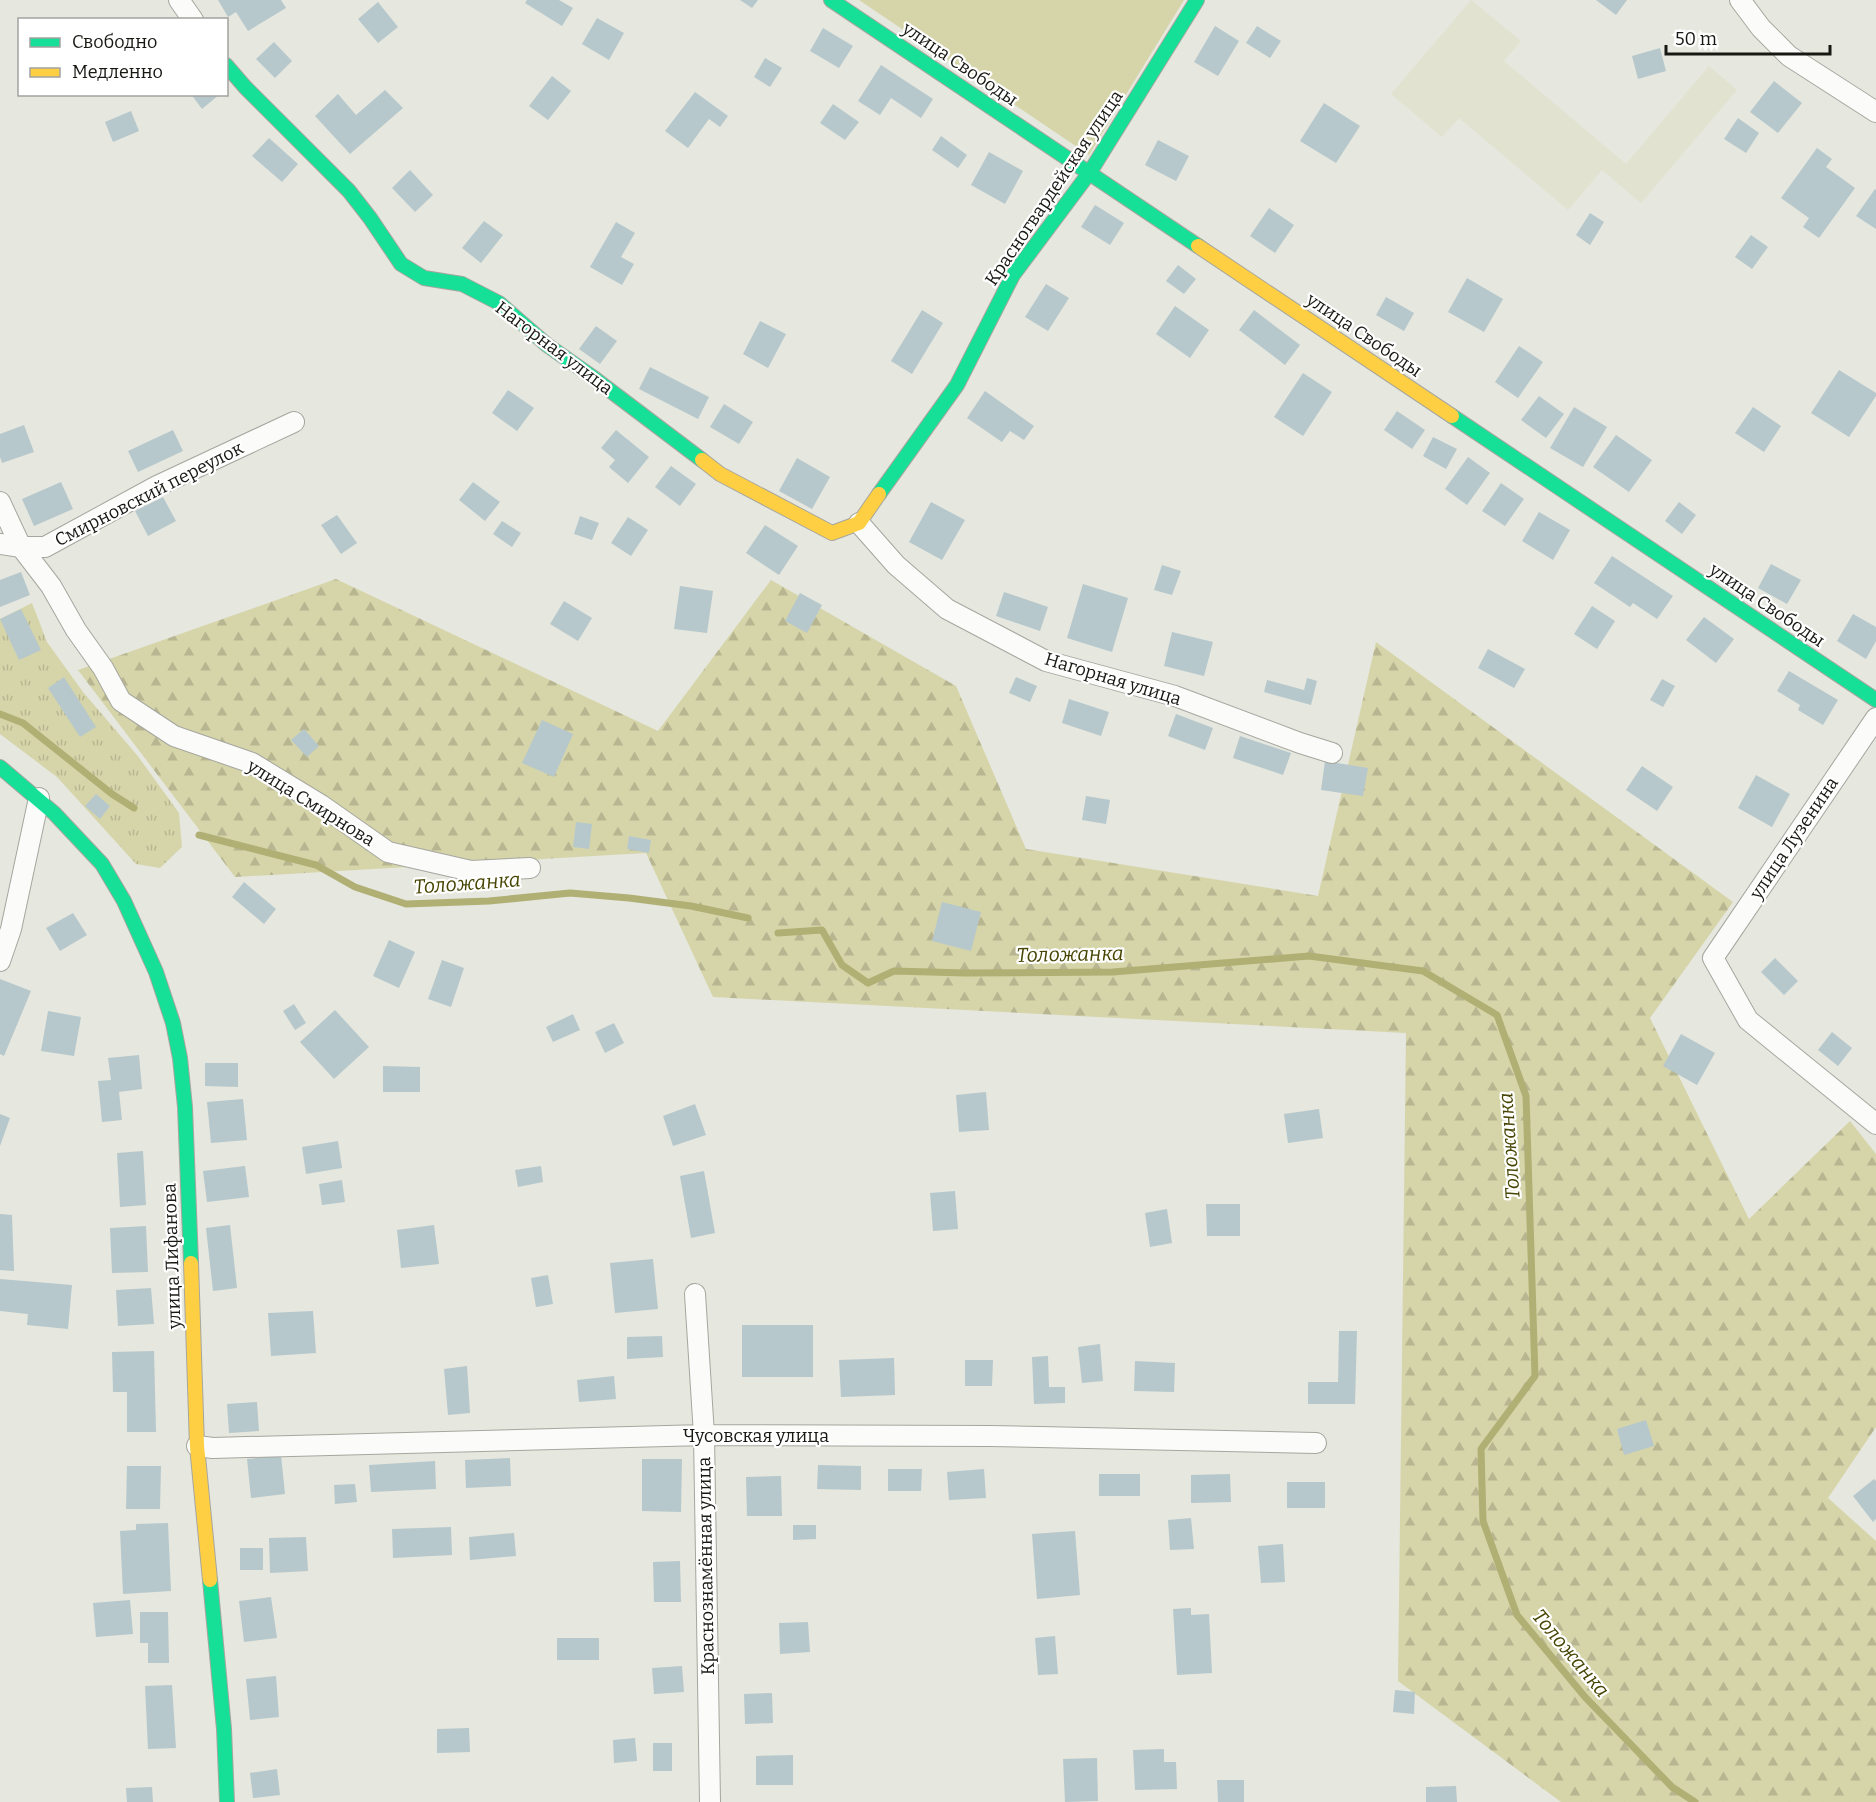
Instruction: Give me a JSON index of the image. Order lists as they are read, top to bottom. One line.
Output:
{"streets":{"street":["улица Свободы","Красногвардейская улица","Нагорная улица","Смирновский переулок","улица Смирнова","улица Лузенина","улица Лифанова","Чусовская улица","Краснознамённая улица"]},"crossings":[["улица Свободы","Красногвардейская улица"],["Красногвардейская улица","Нагорная улица"],["Смирновский переулок","улица Смирнова"],["улица Лифанова","Чусовская улица"],["Чусовская улица","Краснознамённая улица"]],"water":["Толожанка"],"legend":["Свободно","Медленно"],"scale_bar":"50 m"}
